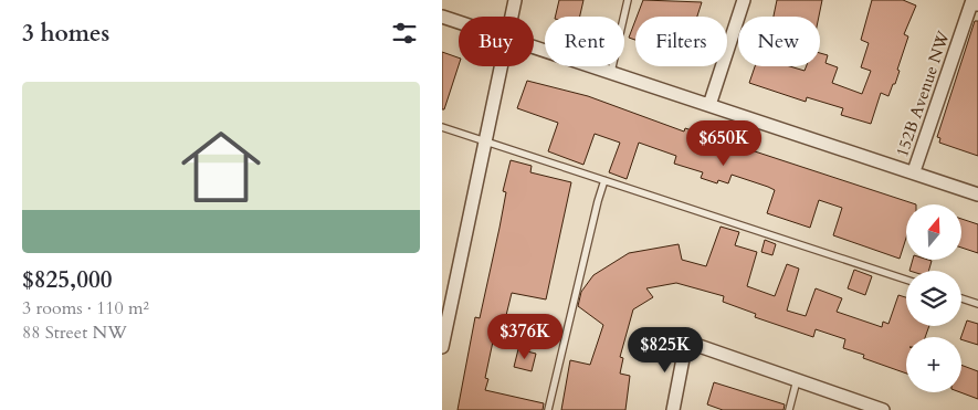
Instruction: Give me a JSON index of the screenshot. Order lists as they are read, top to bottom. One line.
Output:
{"streets":{"street":["152B Avenue NW"]},"north":"top","page":{"heading":"3 homes","chip":["Buy","Rent","Filters","New"],"list":[{"name":"$825,000","note":"3 rooms · 110 m² · 88 Street NW"}],"price":["$650K","$376K","$825K"],"map_buttons":"+"}}
